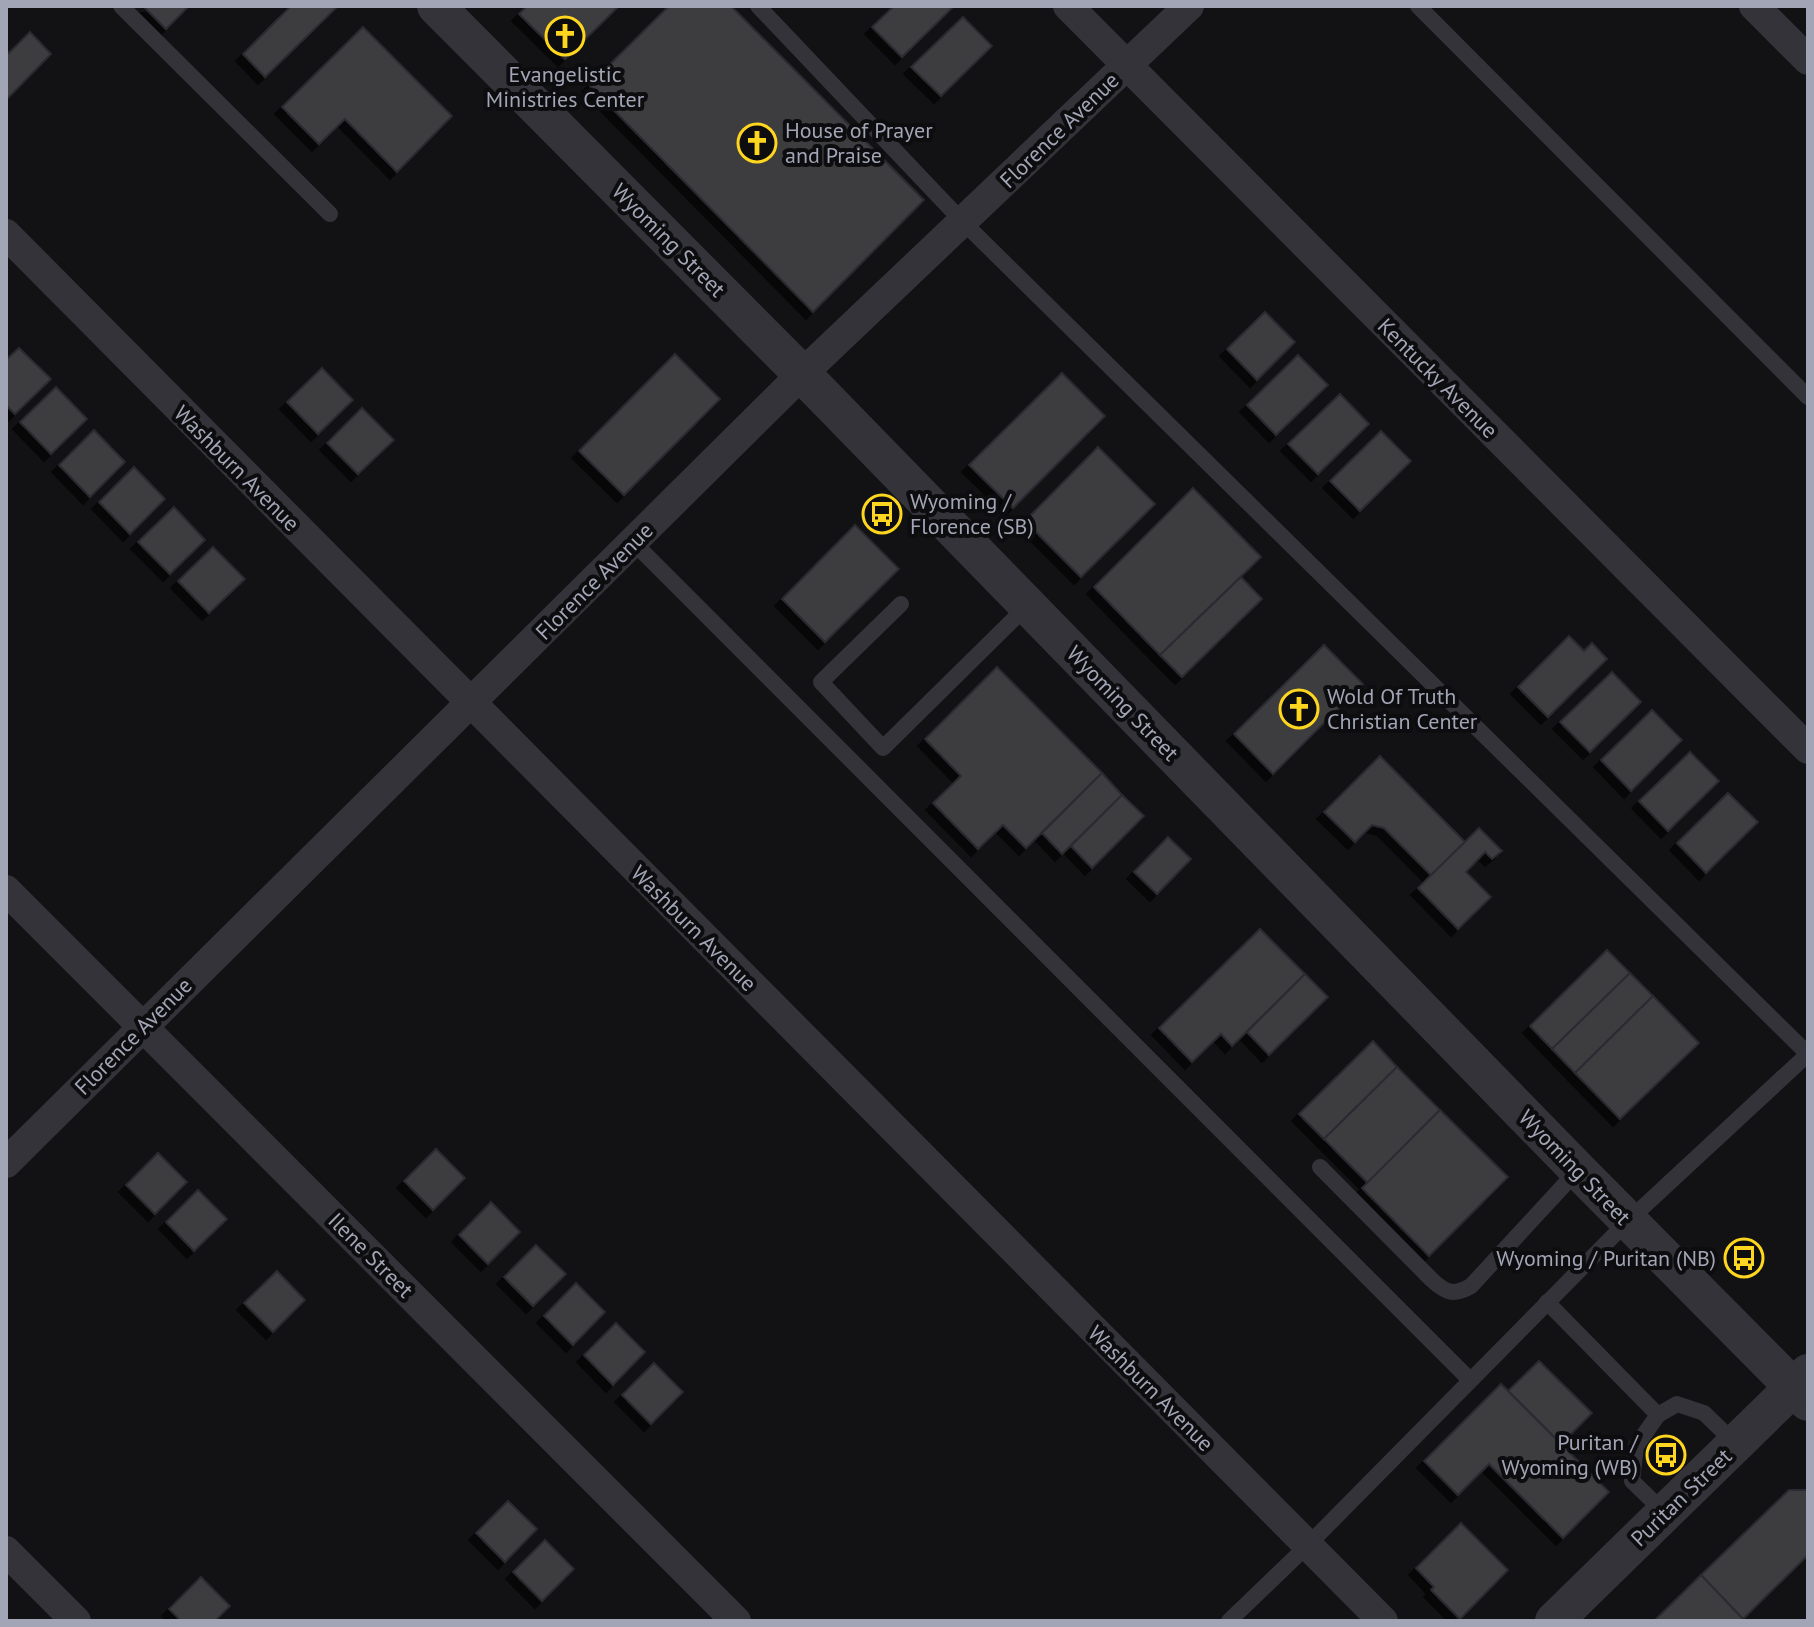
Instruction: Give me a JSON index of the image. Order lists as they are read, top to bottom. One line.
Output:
{"streets":{"street":["Florence Avenue","Wyoming Street","Kentucky Avenue","Washburn Avenue","Ilene Street","Puritan Street"]},"crossings":[["Florence Avenue","Wyoming Street"],["Florence Avenue","Kentucky Avenue"],["Florence Avenue","Washburn Avenue"],["Florence Avenue","Ilene Street"],["Wyoming Street","Puritan Street"]],"places":{"church":["Evangelistic Ministries Center","House of Prayer and Praise","Wold Of Truth Christian Center"],"bus stop":["Wyoming / Florence (SB)","Wyoming / Puritan (NB)","Puritan / Wyoming (WB)"]}}
